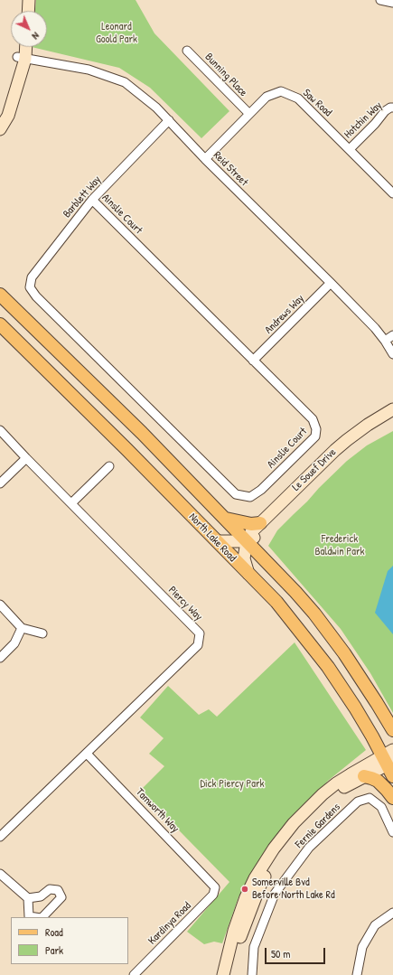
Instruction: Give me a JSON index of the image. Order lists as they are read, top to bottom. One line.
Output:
{"streets":{"main road":["North Lake Road"],"street":["Bunning Place","Saw Road","Hotchin Way","Reid Street","Barblett Way","Ainslie Court","Andrews Way","Le Souef Drive","Piercy Way","Tamworth Way","Fernie Gardens","Kardinya Road"]},"crossings":[["Bunning Place","Saw Road"],["Saw Road","Hotchin Way"],["Saw Road","Reid Street"],["Reid Street","Barblett Way"],["Reid Street","Andrews Way"],["Barblett Way","Ainslie Court"],["Ainslie Court","Andrews Way"],["Le Souef Drive","North Lake Road"],["Piercy Way","Tamworth Way"],["Tamworth Way","Kardinya Road"]],"parks":["Leonard Goold Park","Frederick Baldwin Park","Dick Piercy Park"],"places":["Somerville Bvd Before North Lake Rd"],"legend":["Road","Park"],"scale_bar":"50 m","north":"bottom right"}
